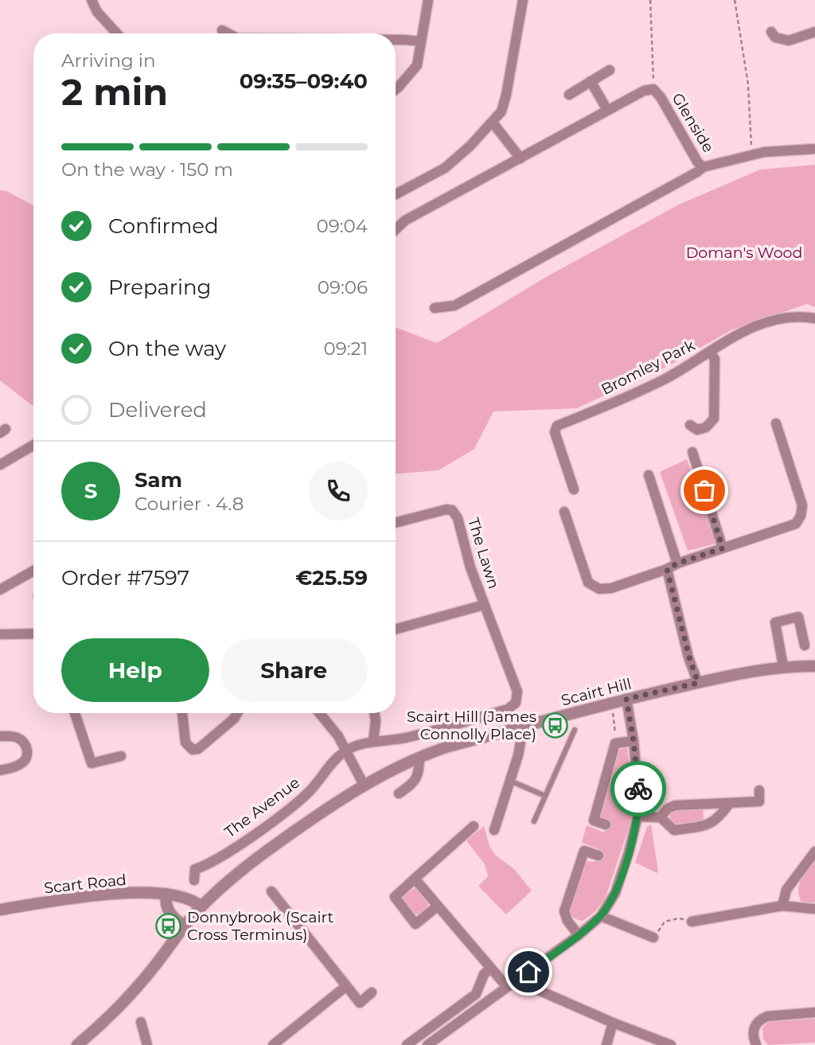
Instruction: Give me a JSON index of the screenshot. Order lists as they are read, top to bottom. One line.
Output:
{"streets":{"street":["Glenside","Bromley Park","The Lawn","Scairt Hill","The Avenue","Scart Road"]},"crossings":[["The Lawn","The Avenue"],["Scairt Hill","Scart Road"]],"parks":["Doman's Wood"],"places":{"bus stop":["Scairt Hill (James Connolly Place)","Donnybrook (Scairt Cross Terminus)"]},"page":{"heading":["2 min","Arriving in","09:35–09:40"],"panel":["Sam","Courier · 4.8","Order #7597","€25.59"],"bar":"On the way · 150 m","list":[["Confirmed","09:04"],["Preparing","09:06"],["On the way","09:21"],"Delivered"],"round":"S","buttons":["Help","Share"]}}
